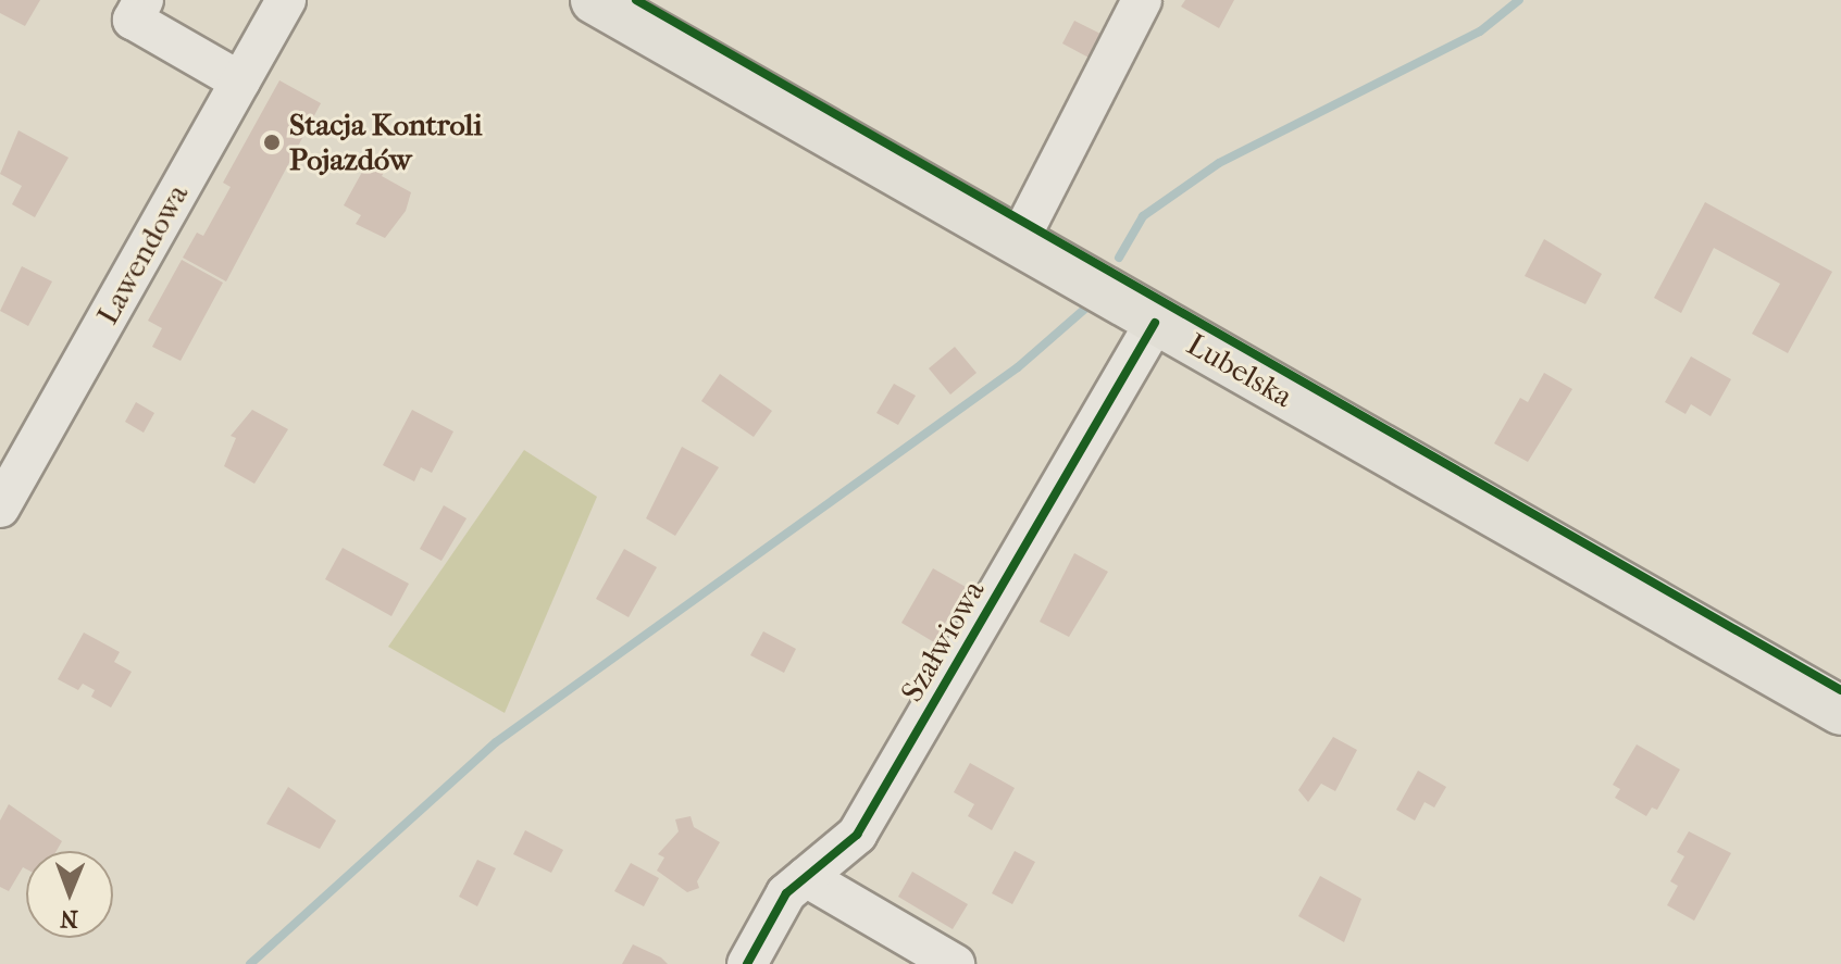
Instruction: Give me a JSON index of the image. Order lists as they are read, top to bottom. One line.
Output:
{"streets":{"main road":["Lubelska"],"street":["Lawendowa","Szałwiowa"]},"crossings":[["Lubelska","Szałwiowa"]],"places":["Stacja Kontroli Pojazdów"],"north":"bottom"}
